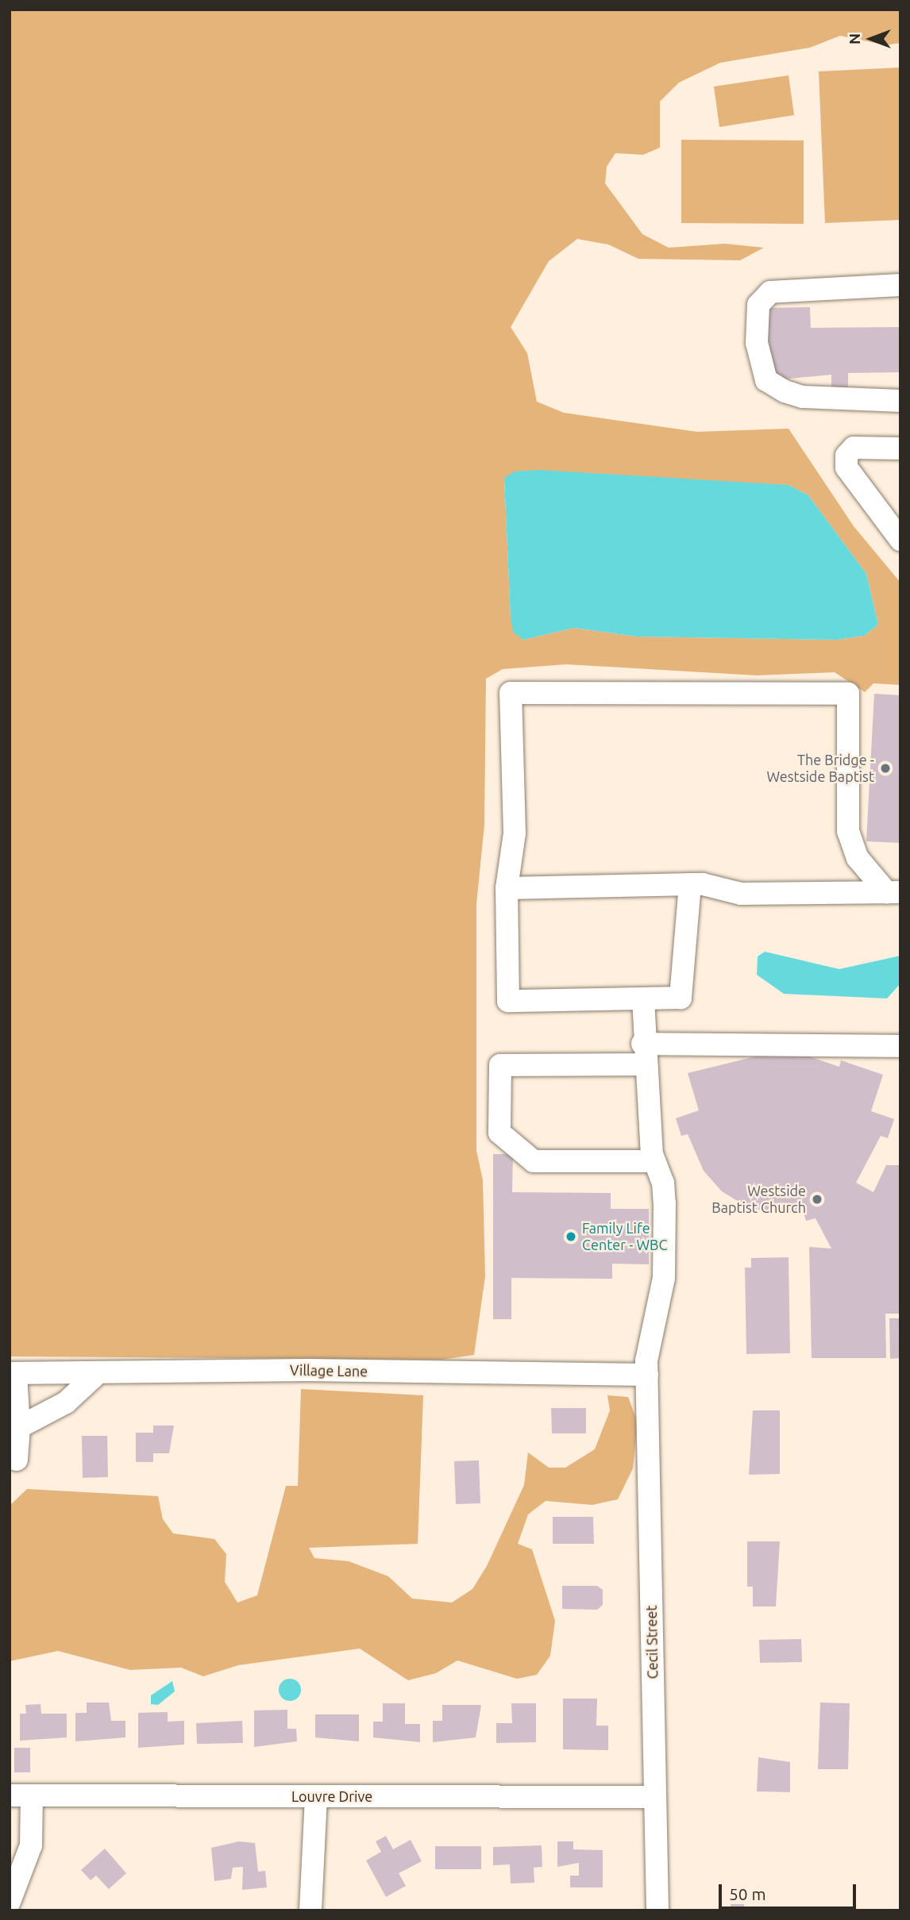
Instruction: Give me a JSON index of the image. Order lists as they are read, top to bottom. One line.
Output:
{"streets":{"street":["Village Lane","Cecil Street","Louvre Drive"]},"crossings":[["Village Lane","Cecil Street"],["Cecil Street","Louvre Drive"]],"places":["The Bridge - Westside Baptist","Westside Baptist Church","Family Life Center - WBC"],"scale_bar":"50 m","north":"left"}
